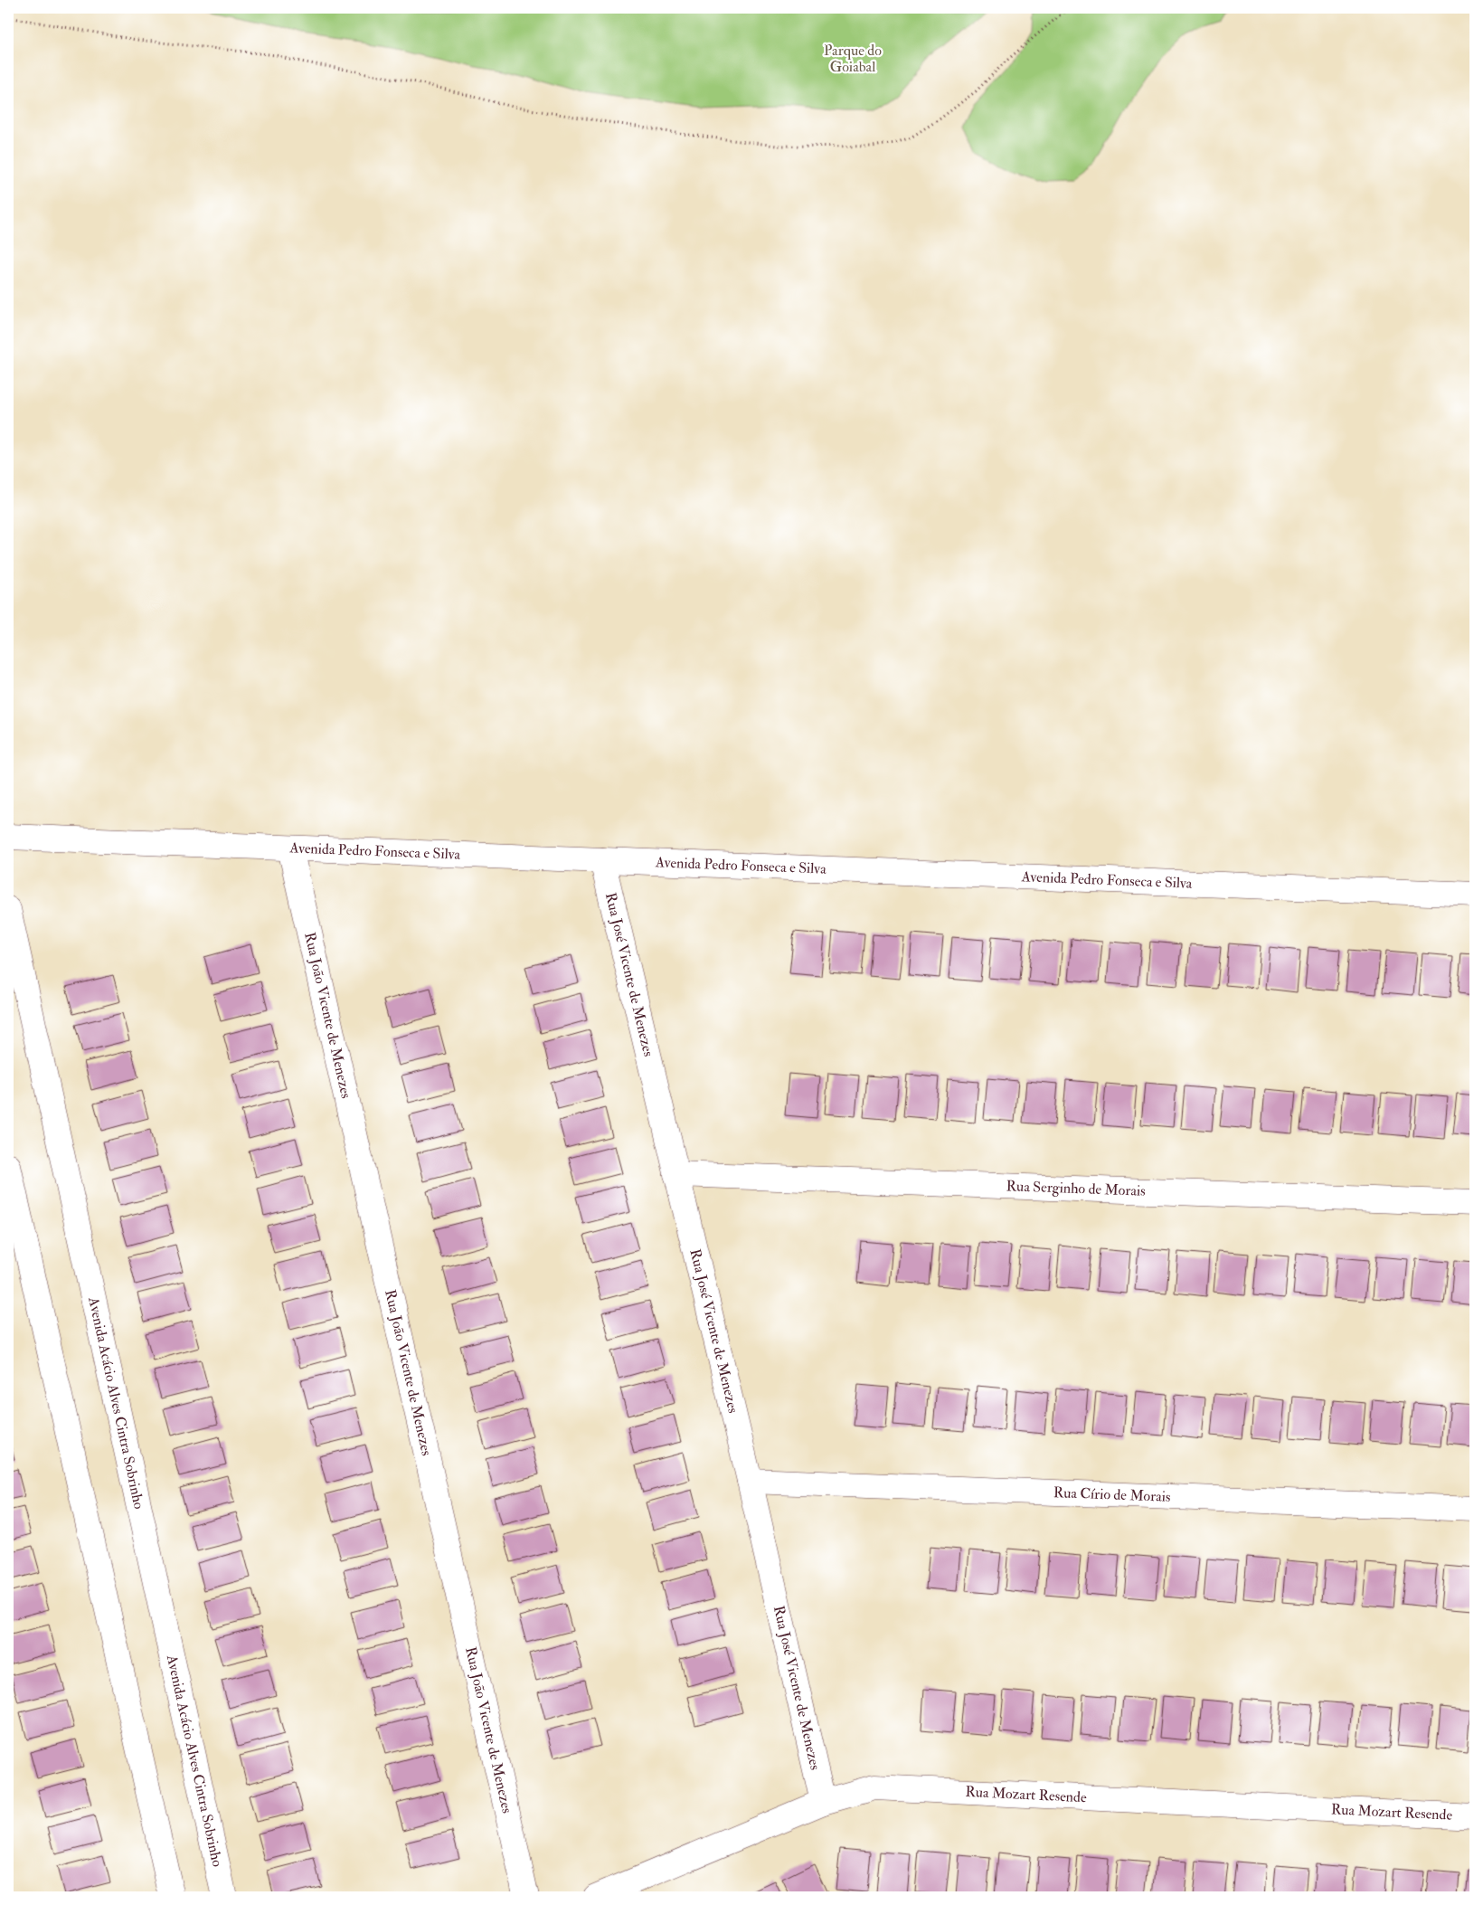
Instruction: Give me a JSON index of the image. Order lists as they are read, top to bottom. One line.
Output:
{"streets":{"street":["Avenida Pedro Fonseca e Silva","Rua José Vicente de Menezes","Rua João Vicente de Menezes","Rua Serginho de Morais","Avenida Acácio Alves Cintra Sobrinho","Rua Círio de Morais","Rua Mozart Resende"]},"crossings":[["Avenida Pedro Fonseca e Silva","Rua José Vicente de Menezes"],["Avenida Pedro Fonseca e Silva","Rua João Vicente de Menezes"],["Rua José Vicente de Menezes","Rua Serginho de Morais"],["Rua José Vicente de Menezes","Rua Círio de Morais"],["Rua José Vicente de Menezes","Rua Mozart Resende"]],"parks":["Parque do Goiabal"]}
